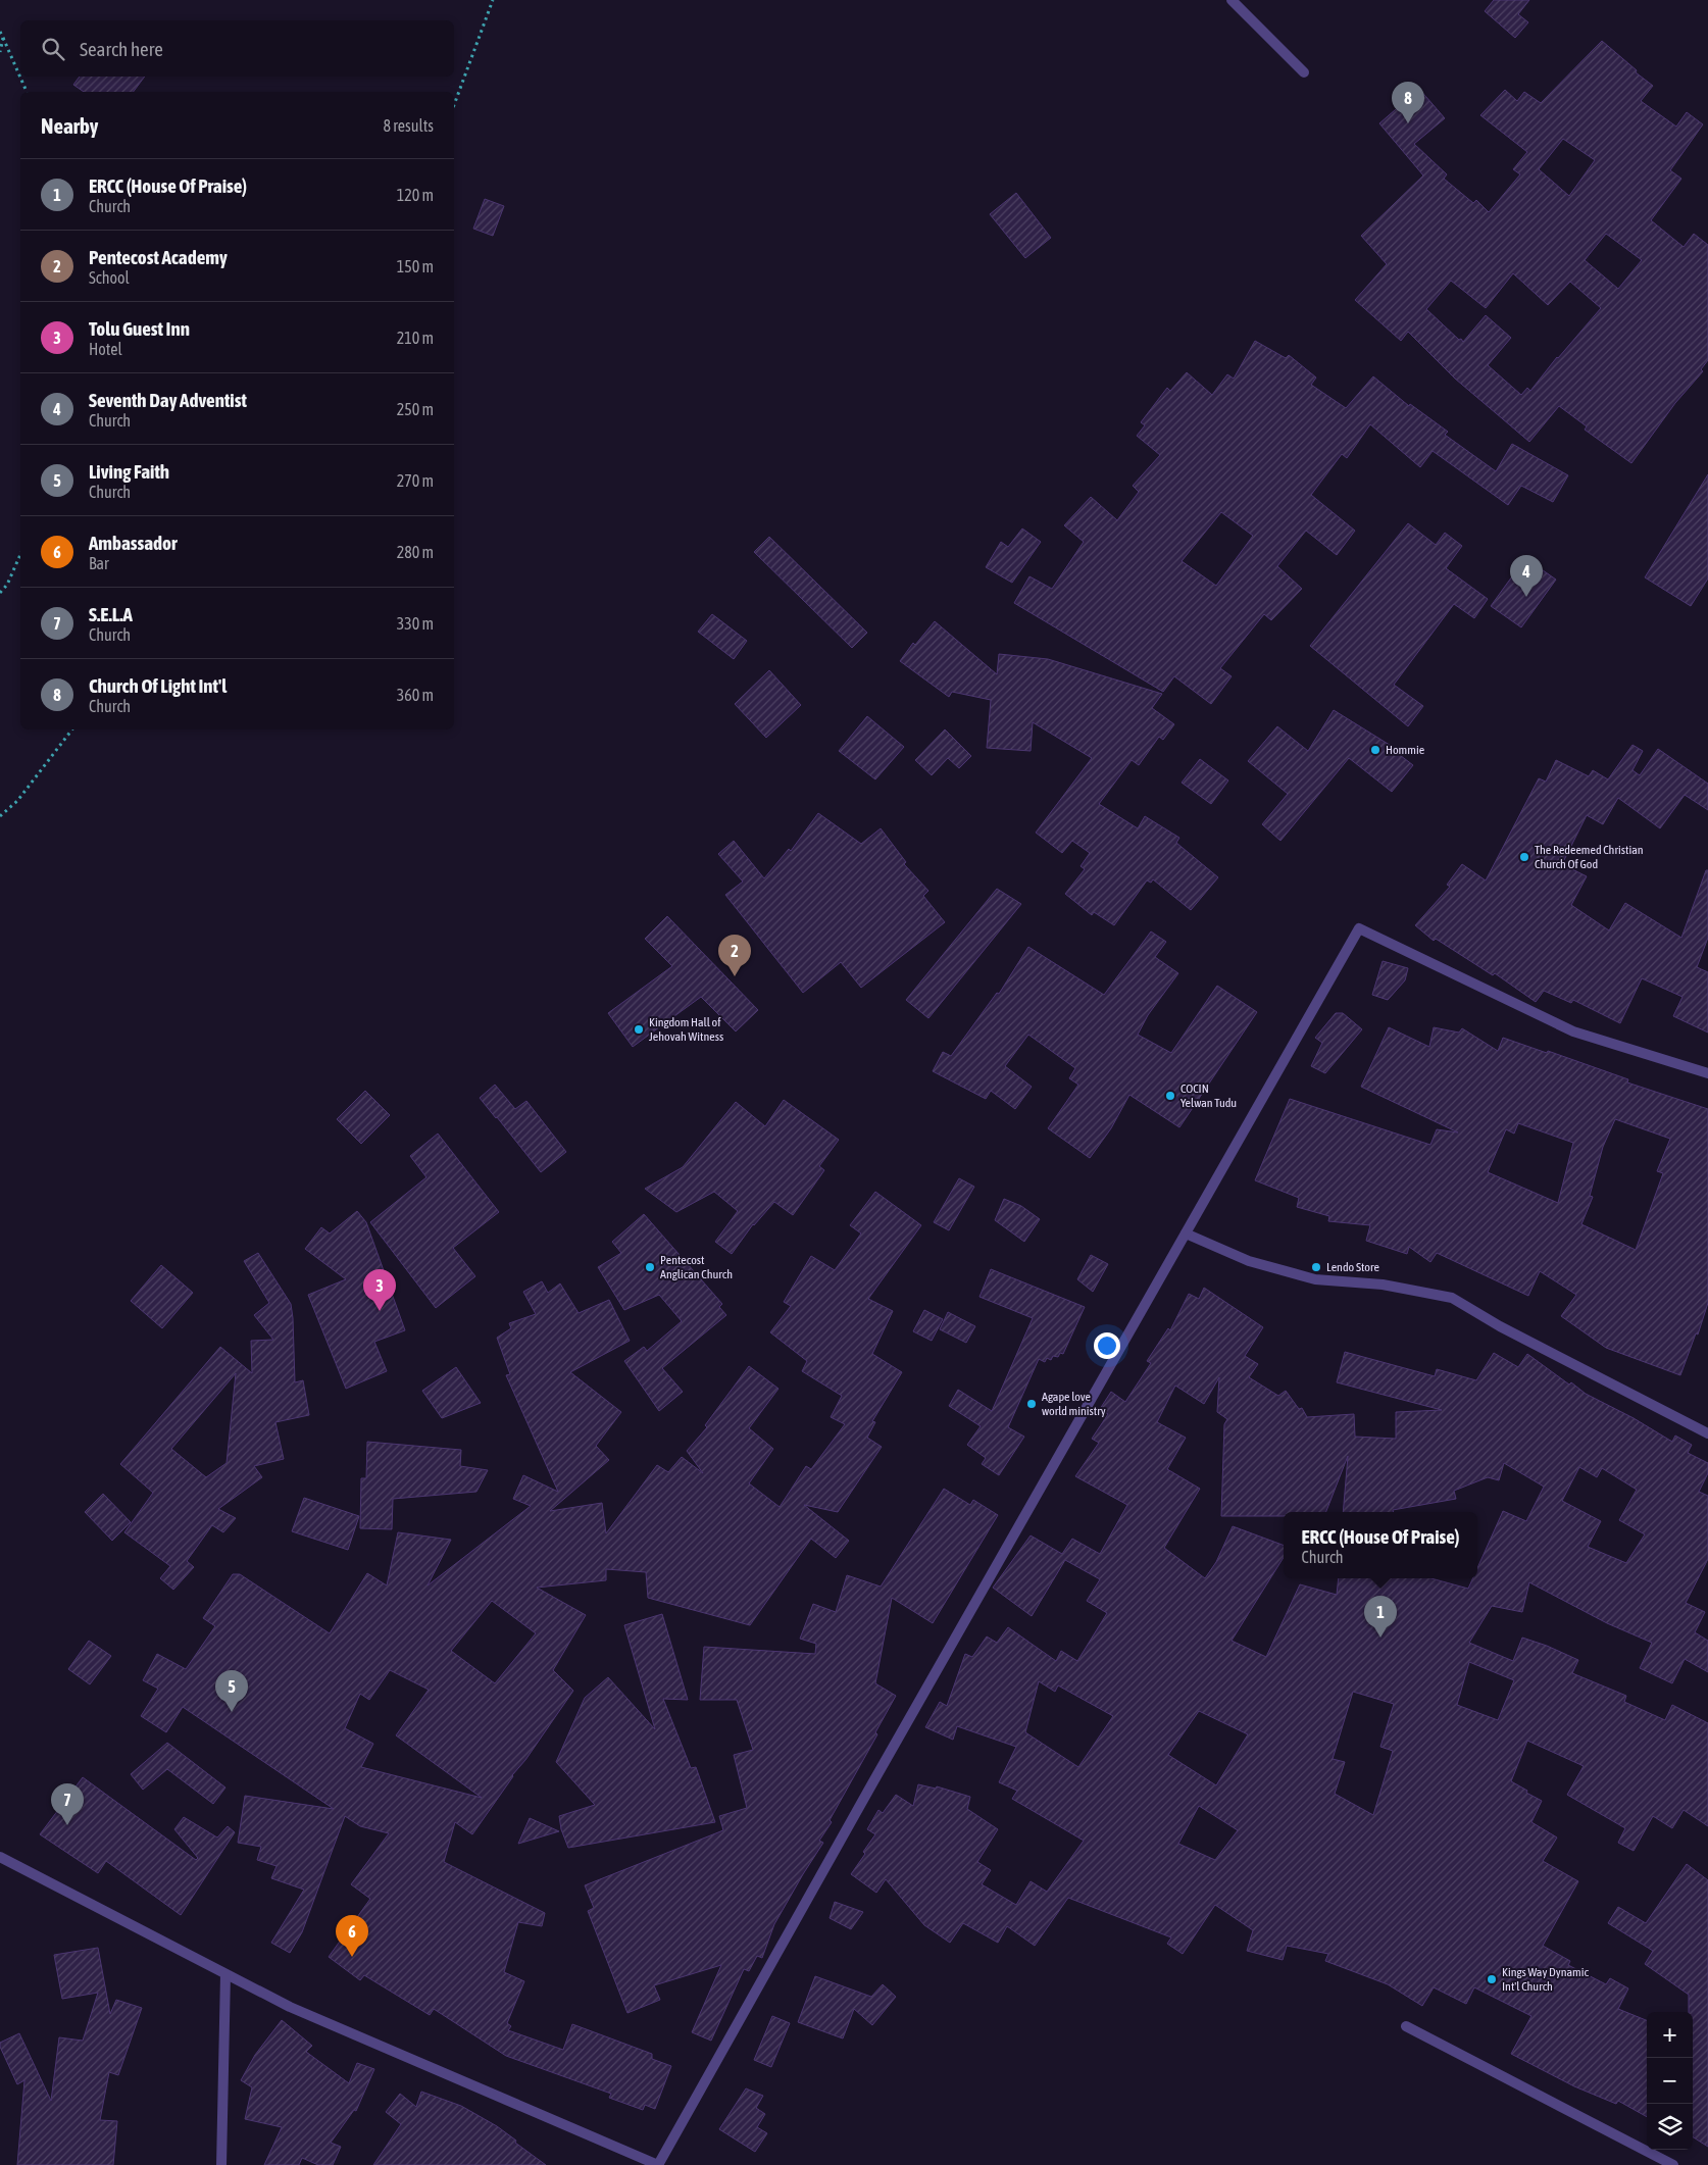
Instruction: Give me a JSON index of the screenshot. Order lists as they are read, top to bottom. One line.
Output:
{"places":["Hommie","The Redeemed Christian Church Of God","Kingdom Hall of Jehovah Witness","COCIN Yelwan Tudu","Pentecost Anglican Church","Lendo Store","Agape love world ministry","Kings Way Dynamic Int'l Church"],"page":{"search":"Search here","pins":["8","4","2","3","1","5","7","6"],"heading":["Nearby","8 results"],"list":[{"mark":"1","name":"ERCC (House Of Praise)","note":"Church","value":"120 m"},{"mark":"2","name":"Pentecost Academy","note":"School","value":"150 m"},{"mark":"3","name":"Tolu Guest Inn","note":"Hotel","value":"210 m"},{"mark":"4","name":"Seventh Day Adventist","note":"Church","value":"250 m"},{"mark":"5","name":"Living Faith","note":"Church","value":"270 m"},{"mark":"6","name":"Ambassador","note":"Bar","value":"280 m"},{"mark":"7","name":"S.E.L.A","note":"Church","value":"330 m"},{"mark":"8","name":"Church Of Light Int'l","note":"Church","value":"360 m"}],"popup":["ERCC (House Of Praise)","Church"],"map_buttons":["+","−"]}}
